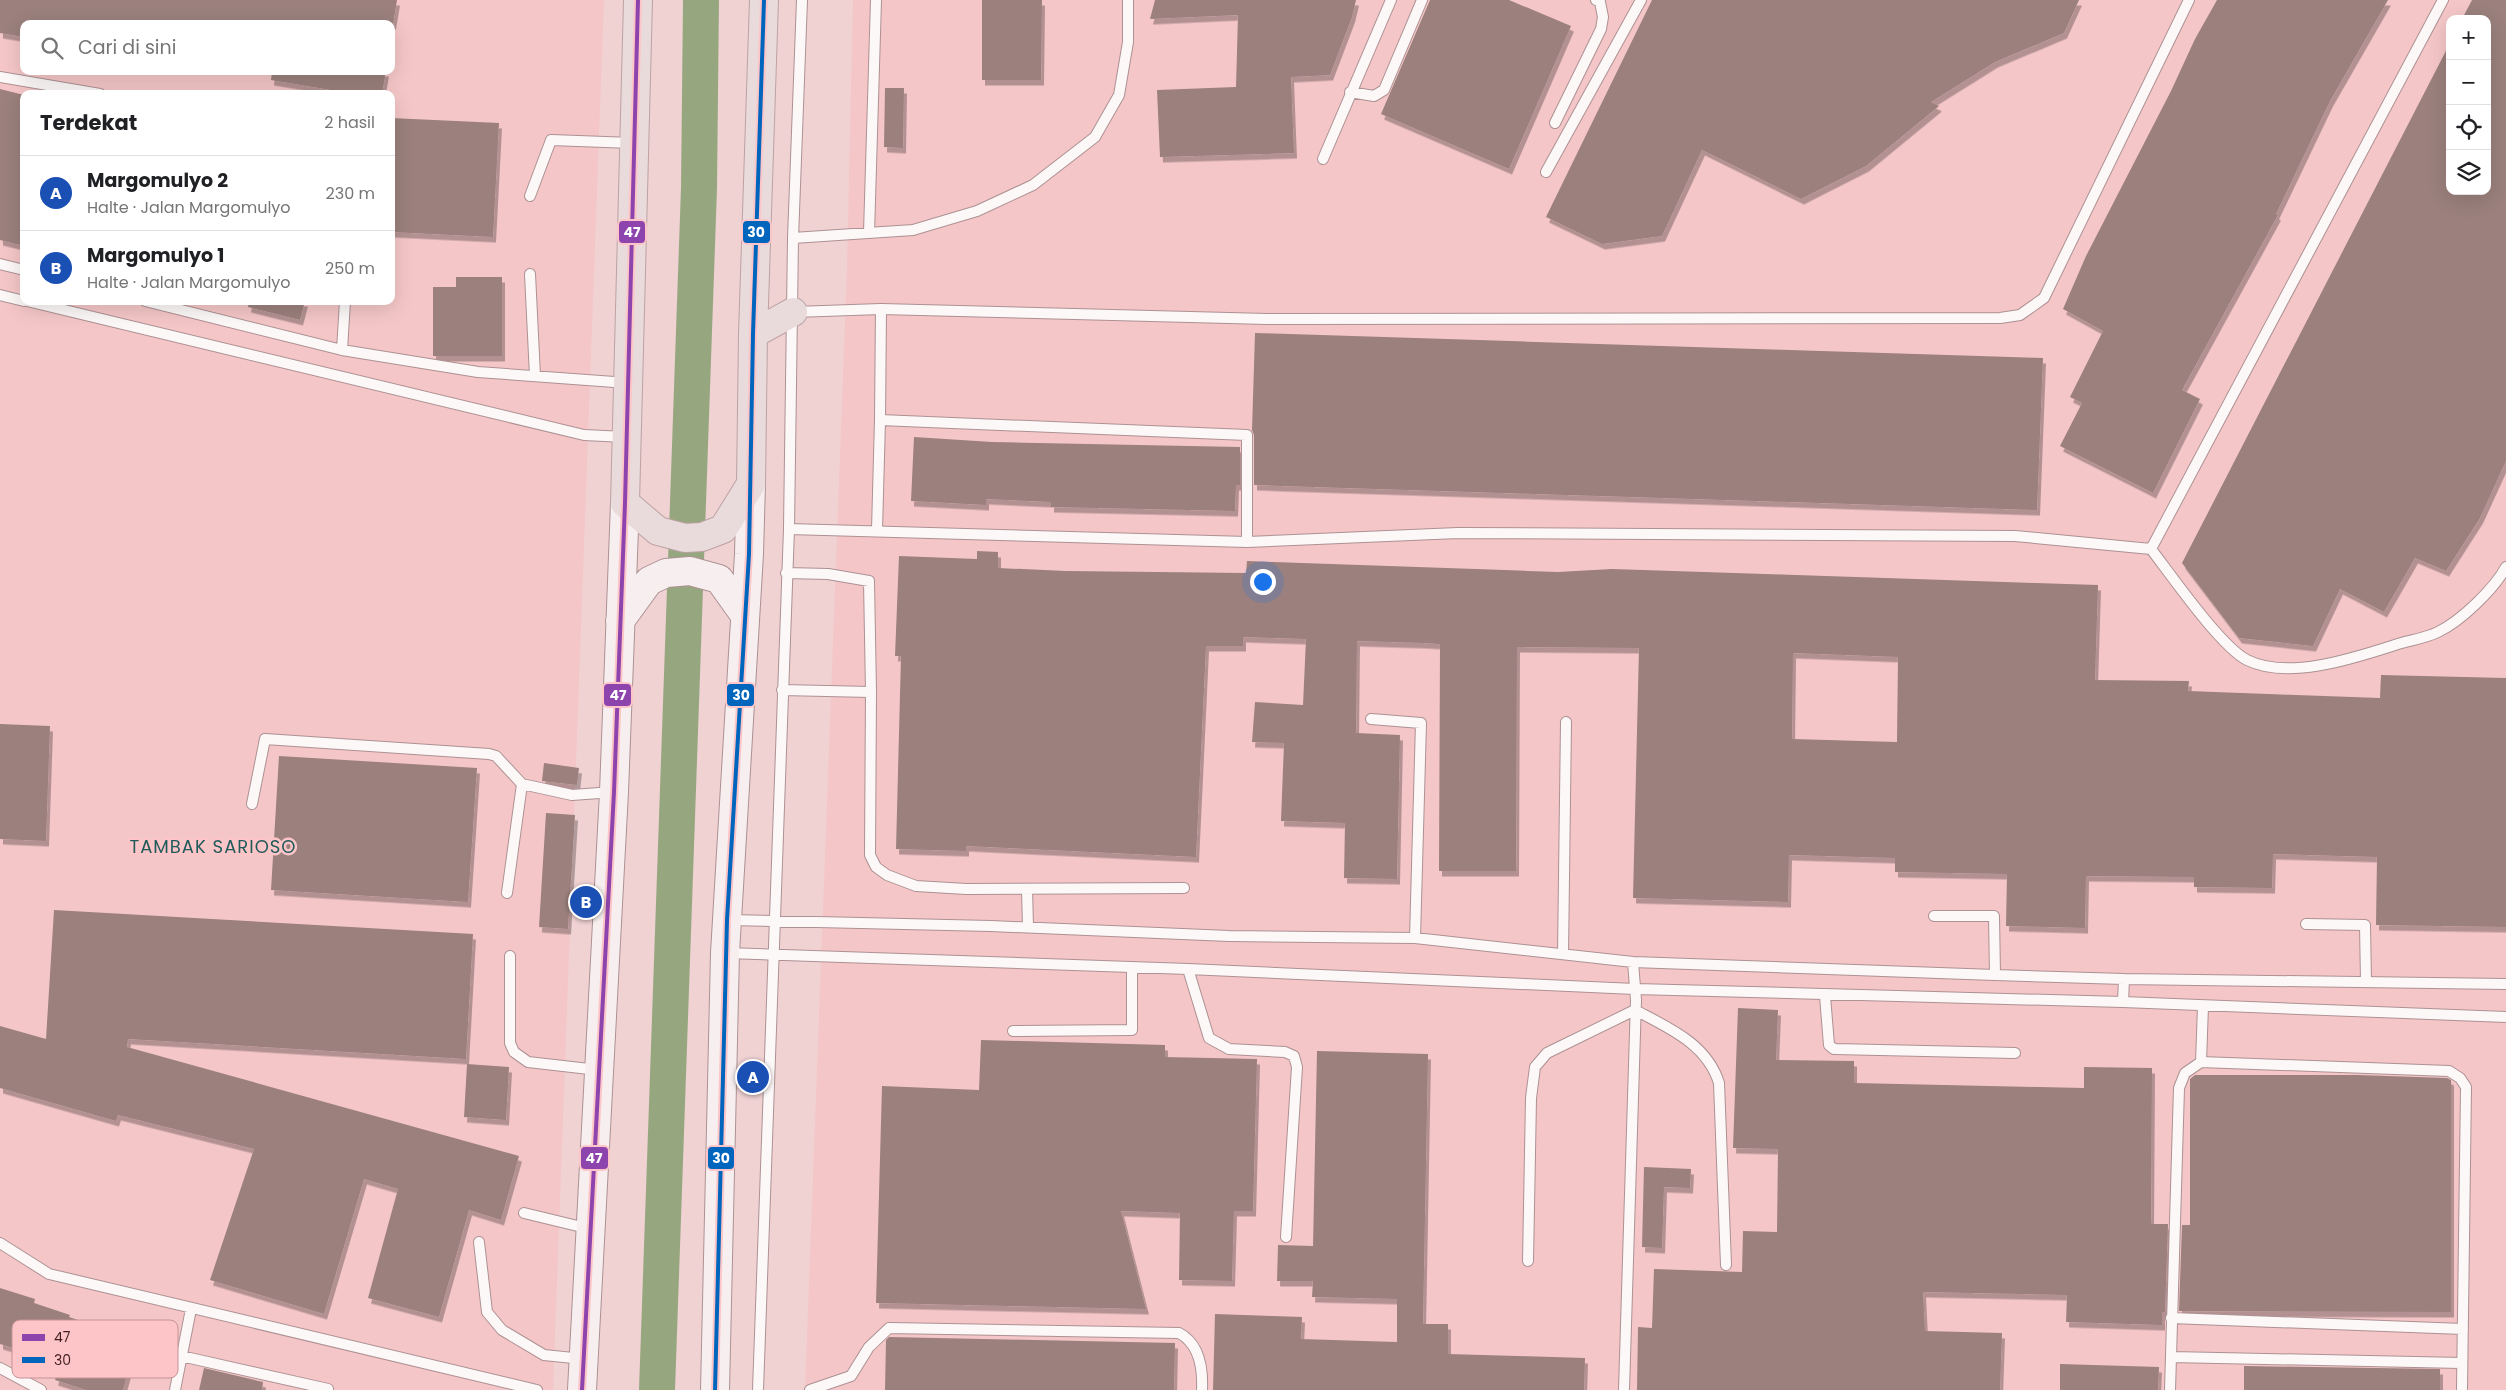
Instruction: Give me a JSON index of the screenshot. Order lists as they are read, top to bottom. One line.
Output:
{"districts":["TAMBAK SARIOSO"],"lines":["transit line 47","transit line 30"],"legend":["47","30"],"page":{"map_buttons":["+","−"],"search":"Cari di sini","heading":["Terdekat","2 hasil"],"list":[{"mark":"A","name":"Margomulyo 2","note":"Halte · Jalan Margomulyo","value":"230 m"},{"mark":"B","name":"Margomulyo 1","note":"Halte · Jalan Margomulyo","value":"250 m"}],"pins":["B","A"]}}
